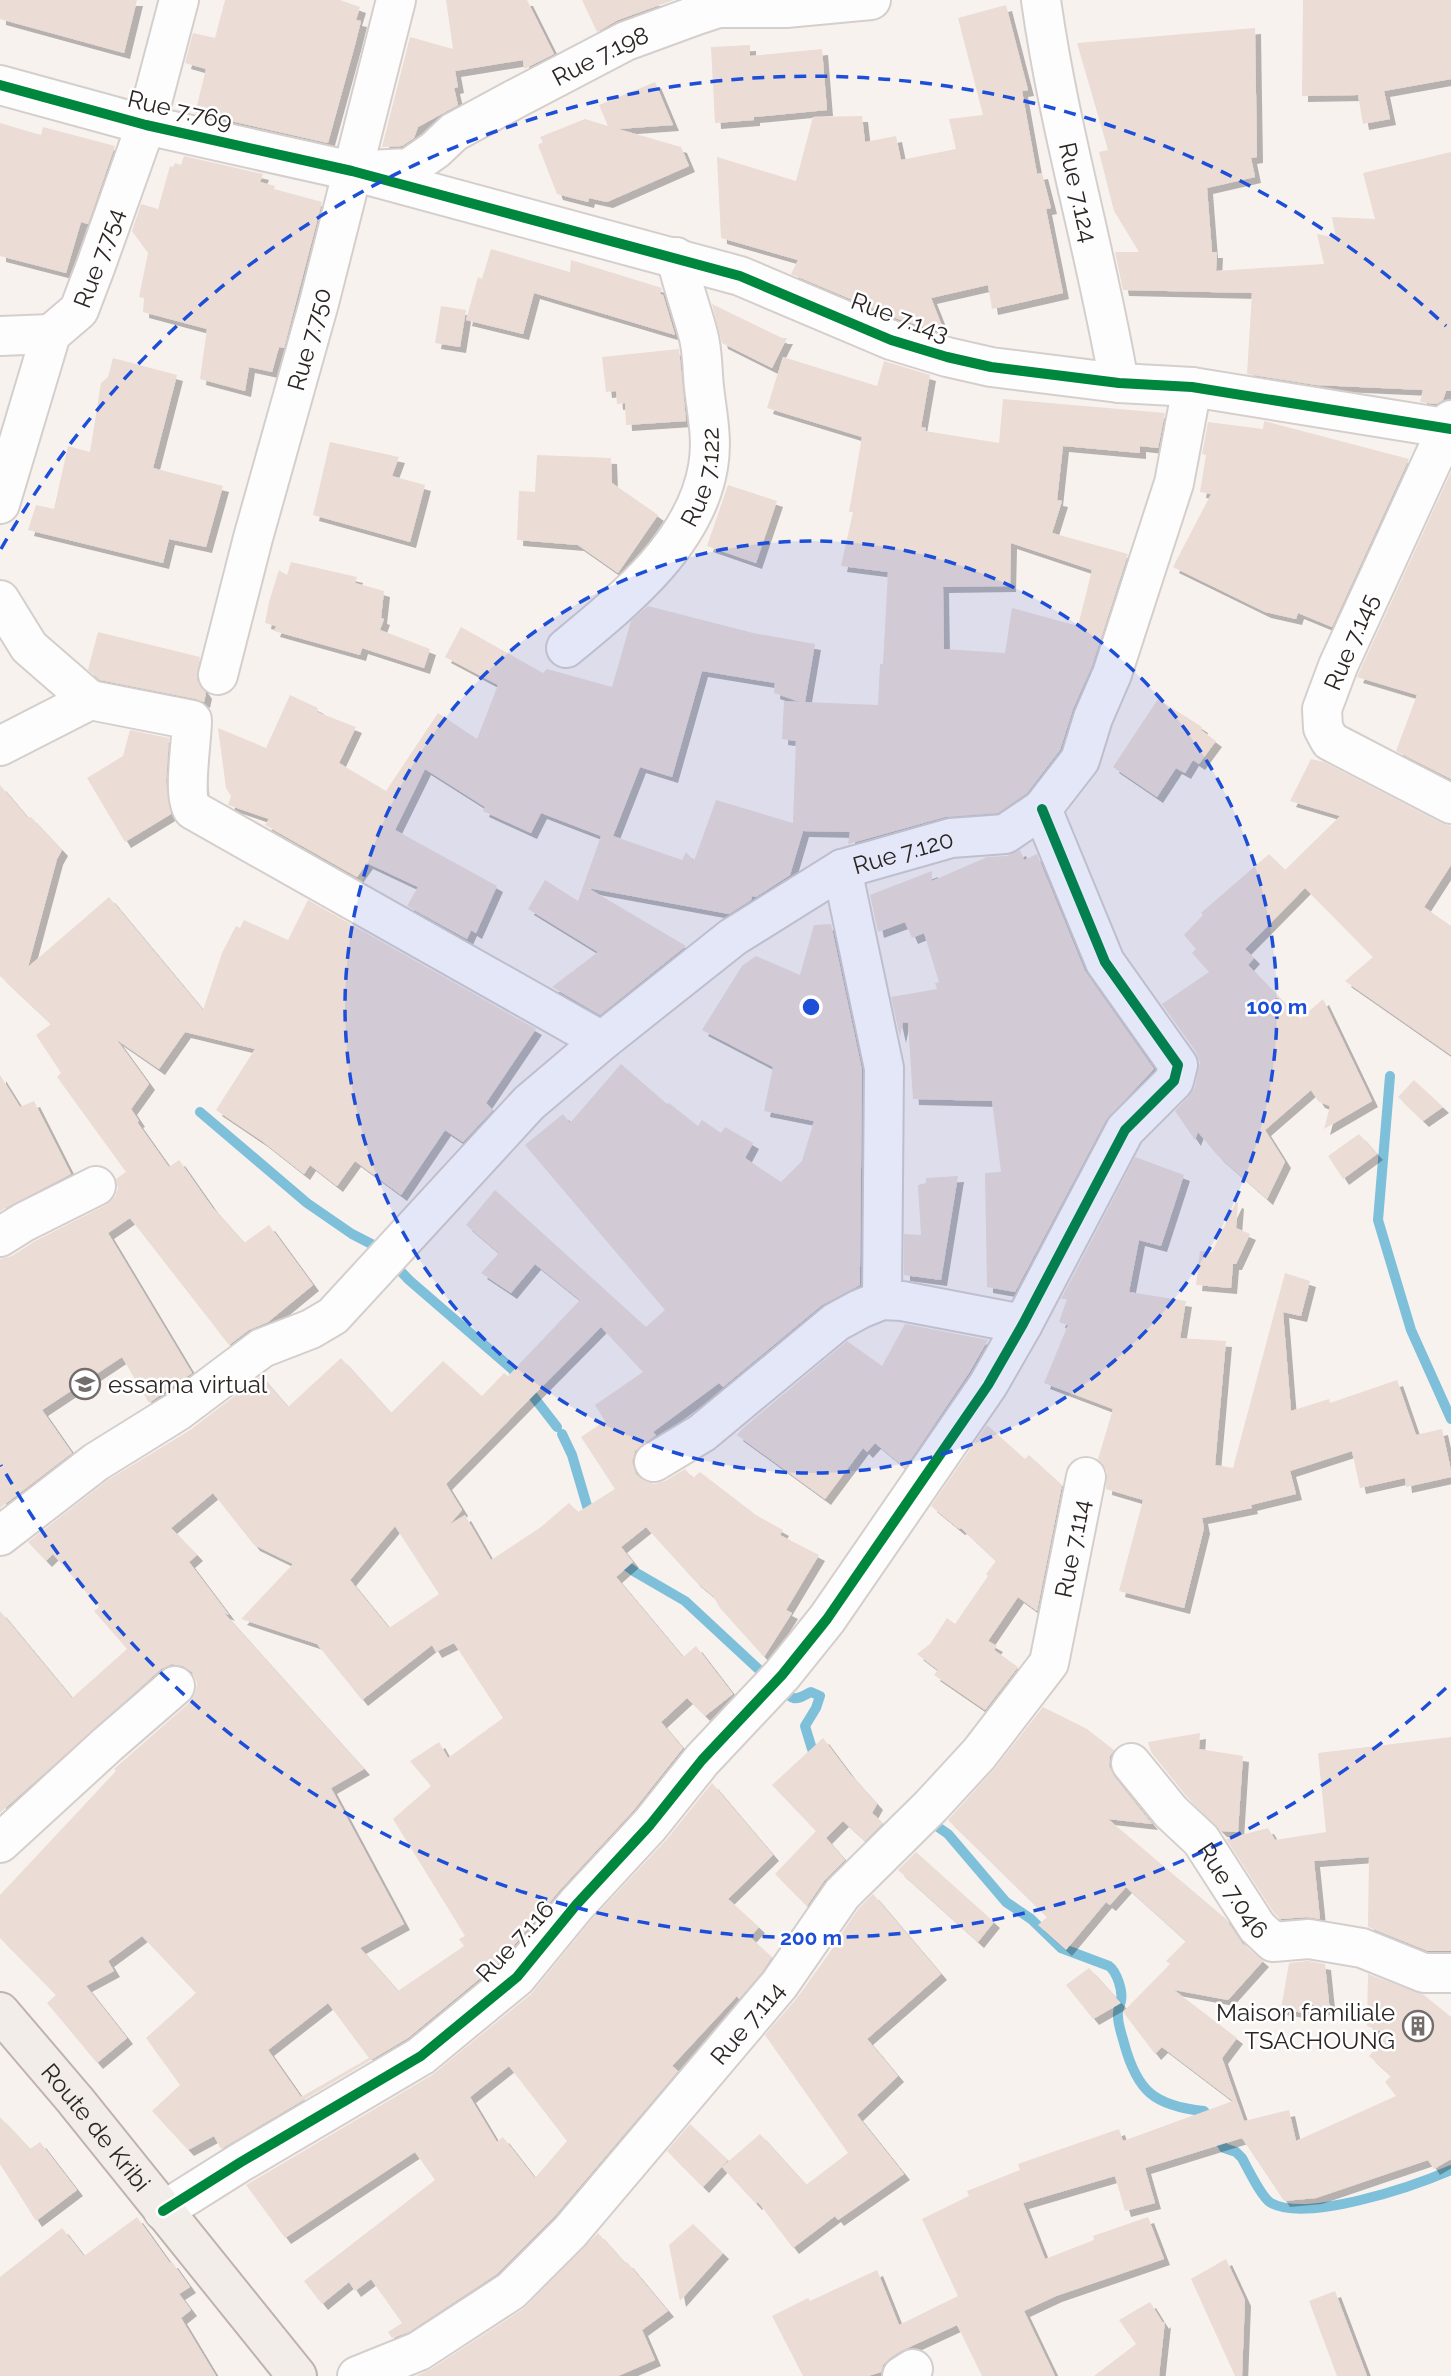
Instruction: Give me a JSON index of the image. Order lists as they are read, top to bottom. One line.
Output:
{"streets":{"main road":["Route de Kribi"],"street":["Rue 7.198","Rue 7.769","Rue 7.124","Rue 7.754","Rue 7.143","Rue 7.750","Rue 7.122","Rue 7.145","Rue 7.120","Rue 7.114","Rue 7.046","Rue 7.116"]},"crossings":[["Rue 7.198","Rue 7.769"],["Rue 7.198","Rue 7.143"],["Rue 7.198","Rue 7.750"],["Rue 7.769","Rue 7.754"],["Rue 7.769","Rue 7.143"],["Rue 7.769","Rue 7.750"],["Rue 7.124","Rue 7.143"],["Rue 7.143","Rue 7.750"],["Rue 7.143","Rue 7.122"],["Rue 7.143","Rue 7.145"],["Rue 7.143","Rue 7.120"],["Rue 7.120","Rue 7.116"],["Rue 7.116","Route de Kribi"]],"places":{"school or university":["essama virtual"],"building":["Maison familiale TSACHOUNG"]},"rings":["100 m","200 m"]}
